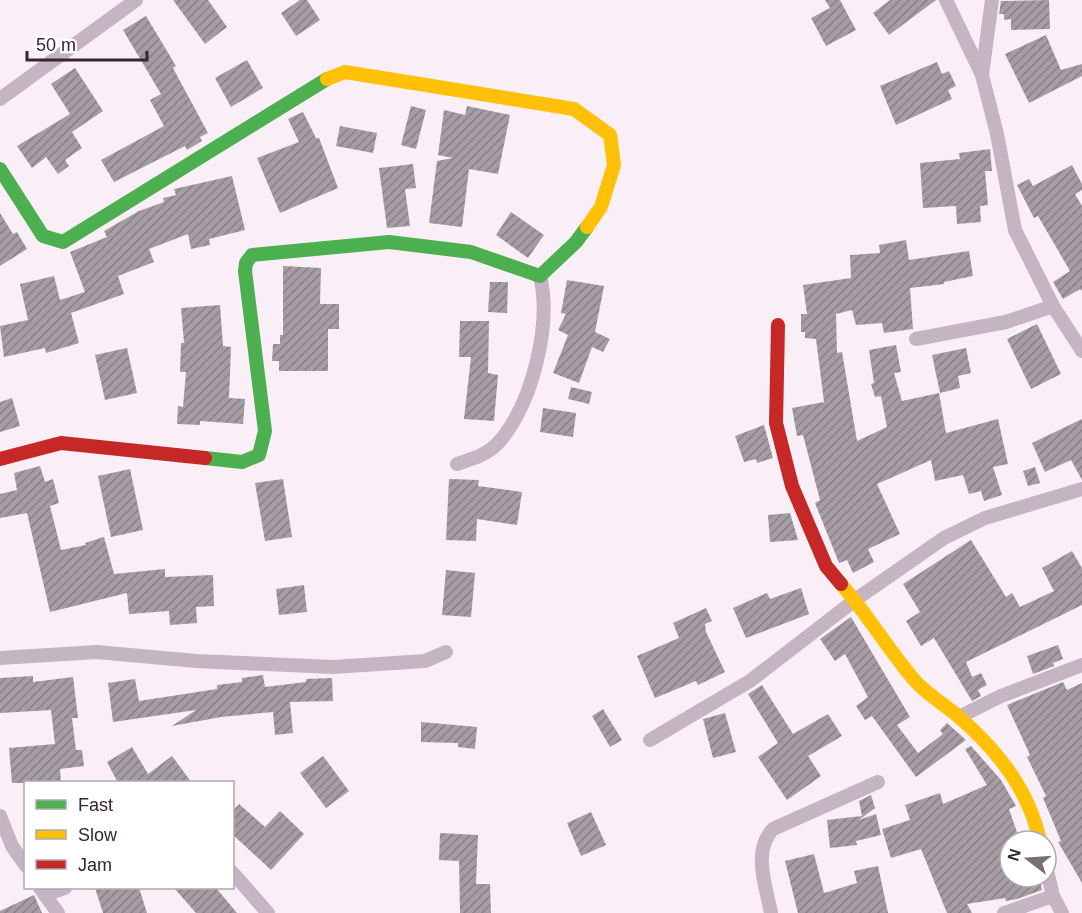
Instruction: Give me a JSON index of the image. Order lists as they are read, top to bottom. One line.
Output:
{"legend":["Fast","Slow","Jam"],"scale_bar":"50 m","north":"left"}
